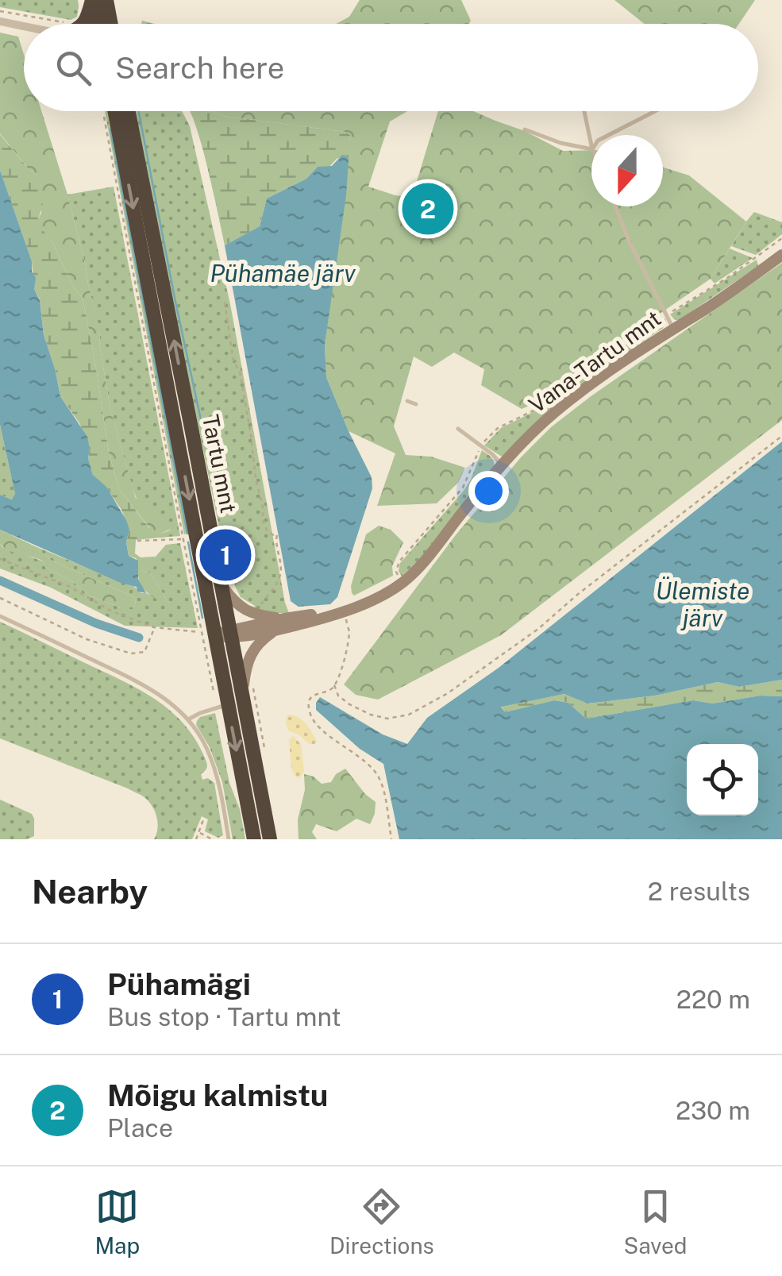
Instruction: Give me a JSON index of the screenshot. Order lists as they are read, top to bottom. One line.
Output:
{"streets":{"highway":["Tartu mnt"],"street":["Vana-Tartu mnt"]},"crossings":[["Vana-Tartu mnt","Tartu mnt"]],"water":["Pühamäe järv","Ülemiste järv"],"north":"bottom","page":{"search":"Search here","pins":["2","1"],"heading":["Nearby","2 results"],"list":[{"mark":"1","name":"Pühamägi","note":"Bus stop · Tartu mnt","value":"220 m"},{"mark":"2","name":"Mõigu kalmistu","note":"Place","value":"230 m"}],"nav":["Map","Directions","Saved"]}}
